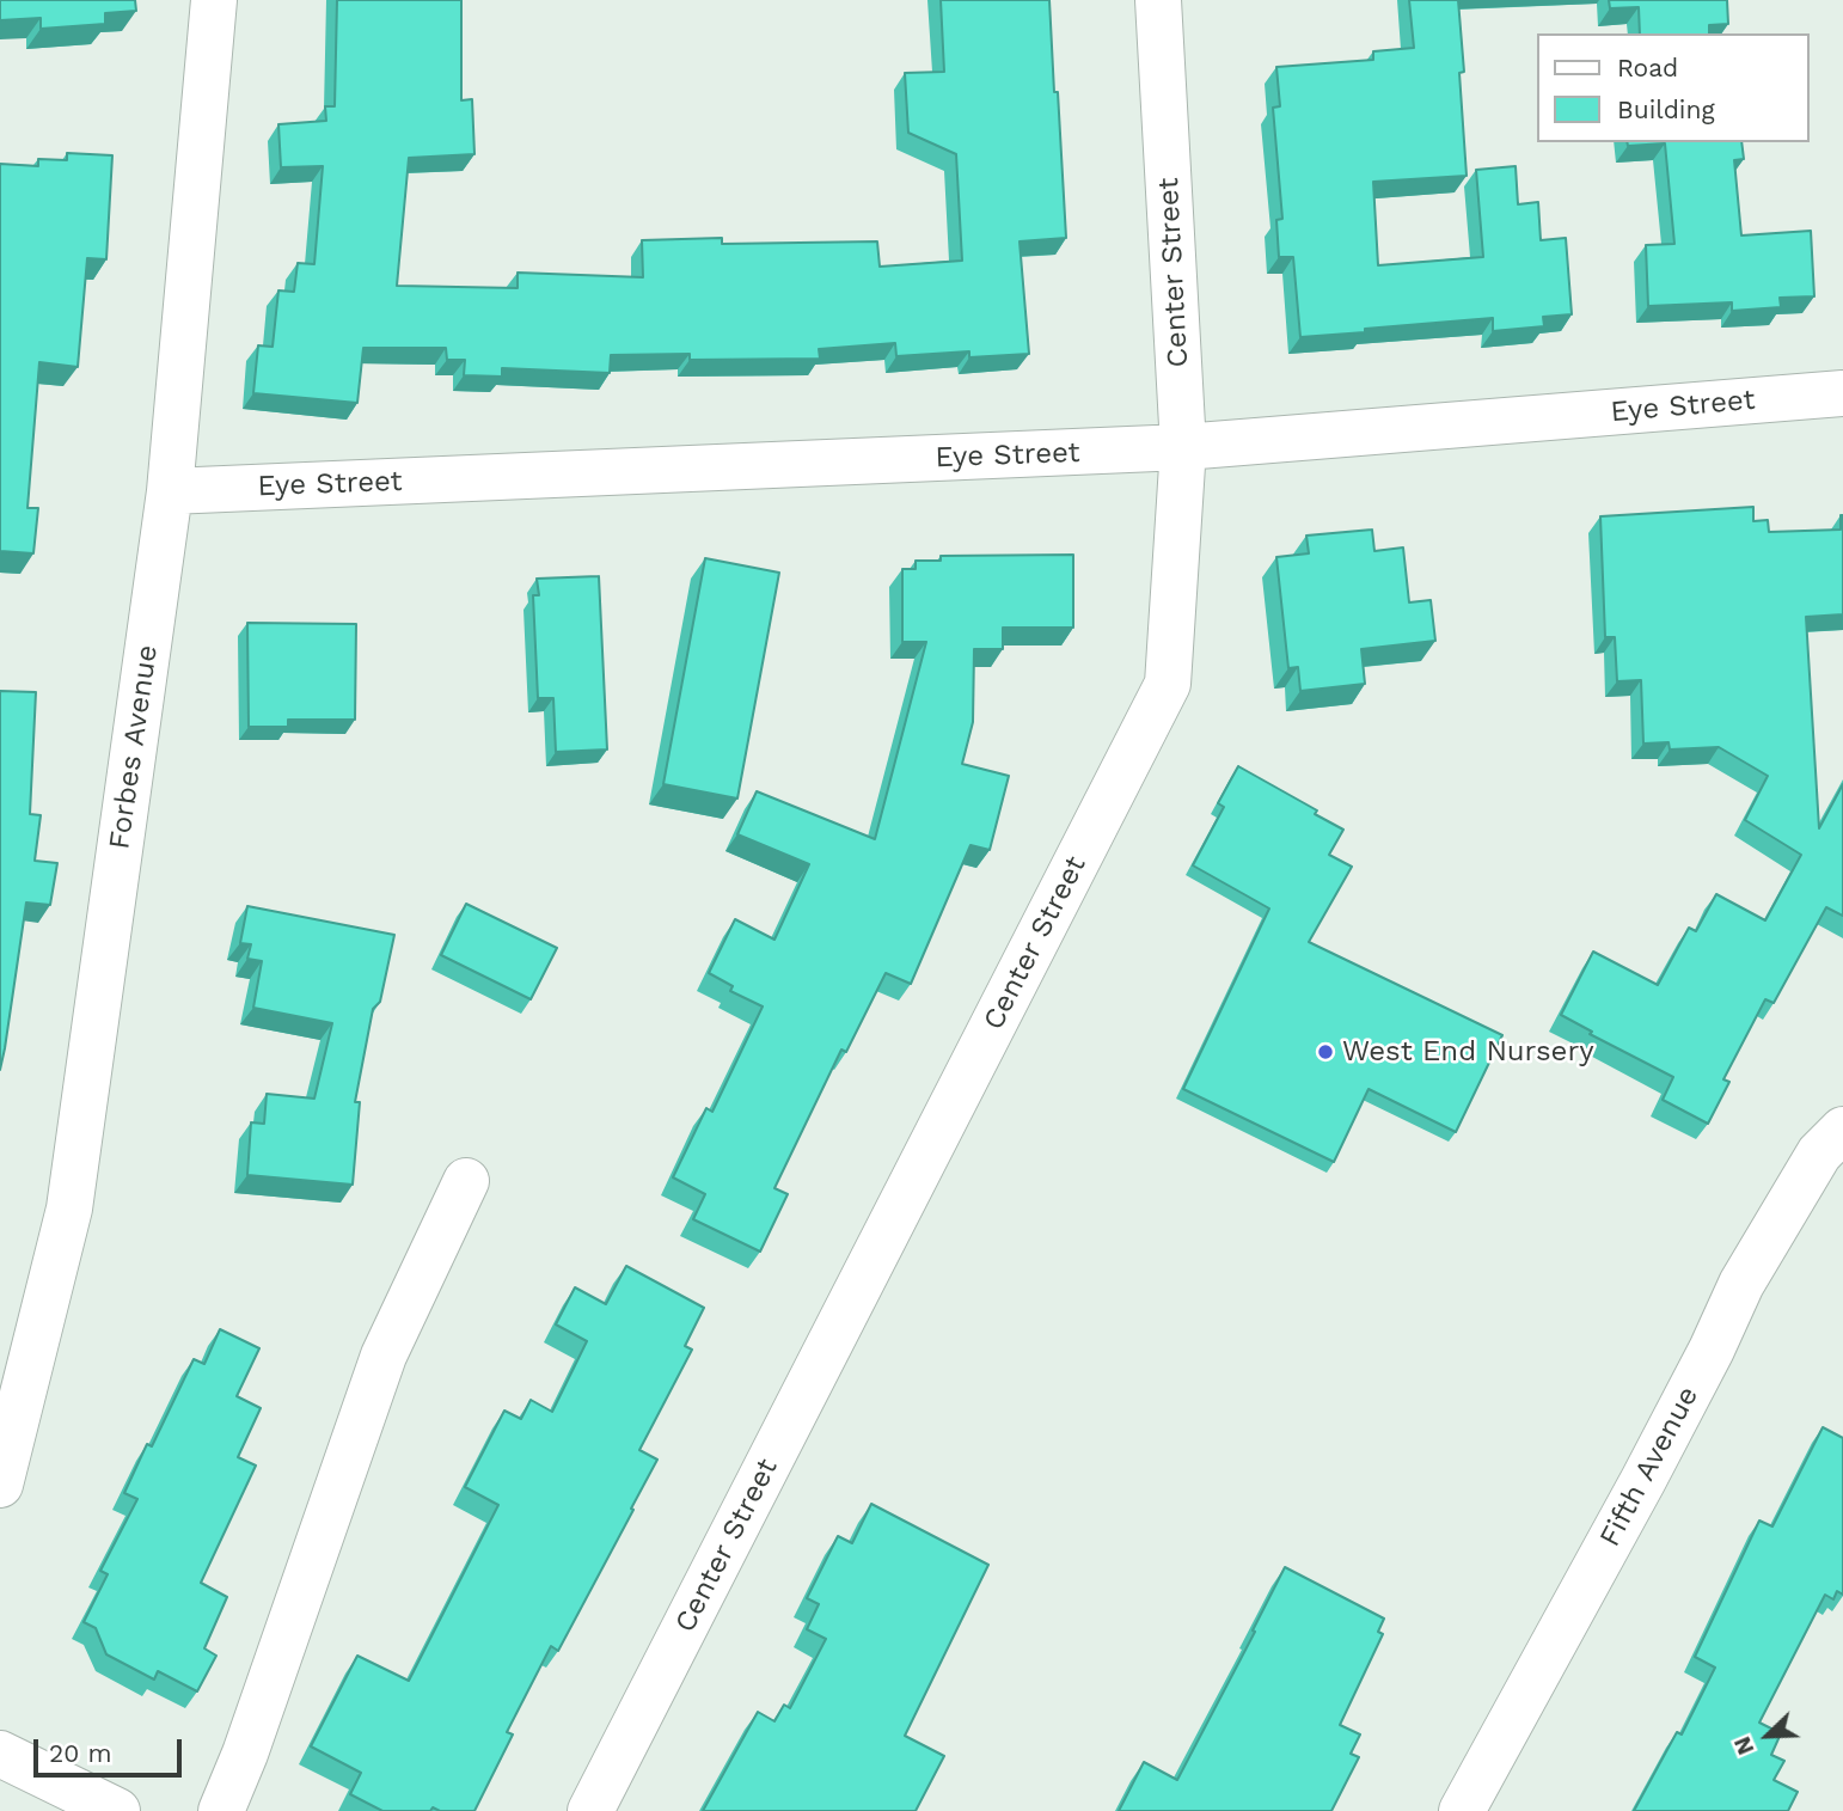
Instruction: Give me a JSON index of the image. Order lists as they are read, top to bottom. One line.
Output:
{"streets":{"street":["Center Street","Eye Street","Forbes Avenue","Fifth Avenue"]},"crossings":[["Center Street","Eye Street"],["Eye Street","Forbes Avenue"]],"places":["West End Nursery"],"legend":["Road","Building"],"scale_bar":"20 m","north":"bottom left"}
